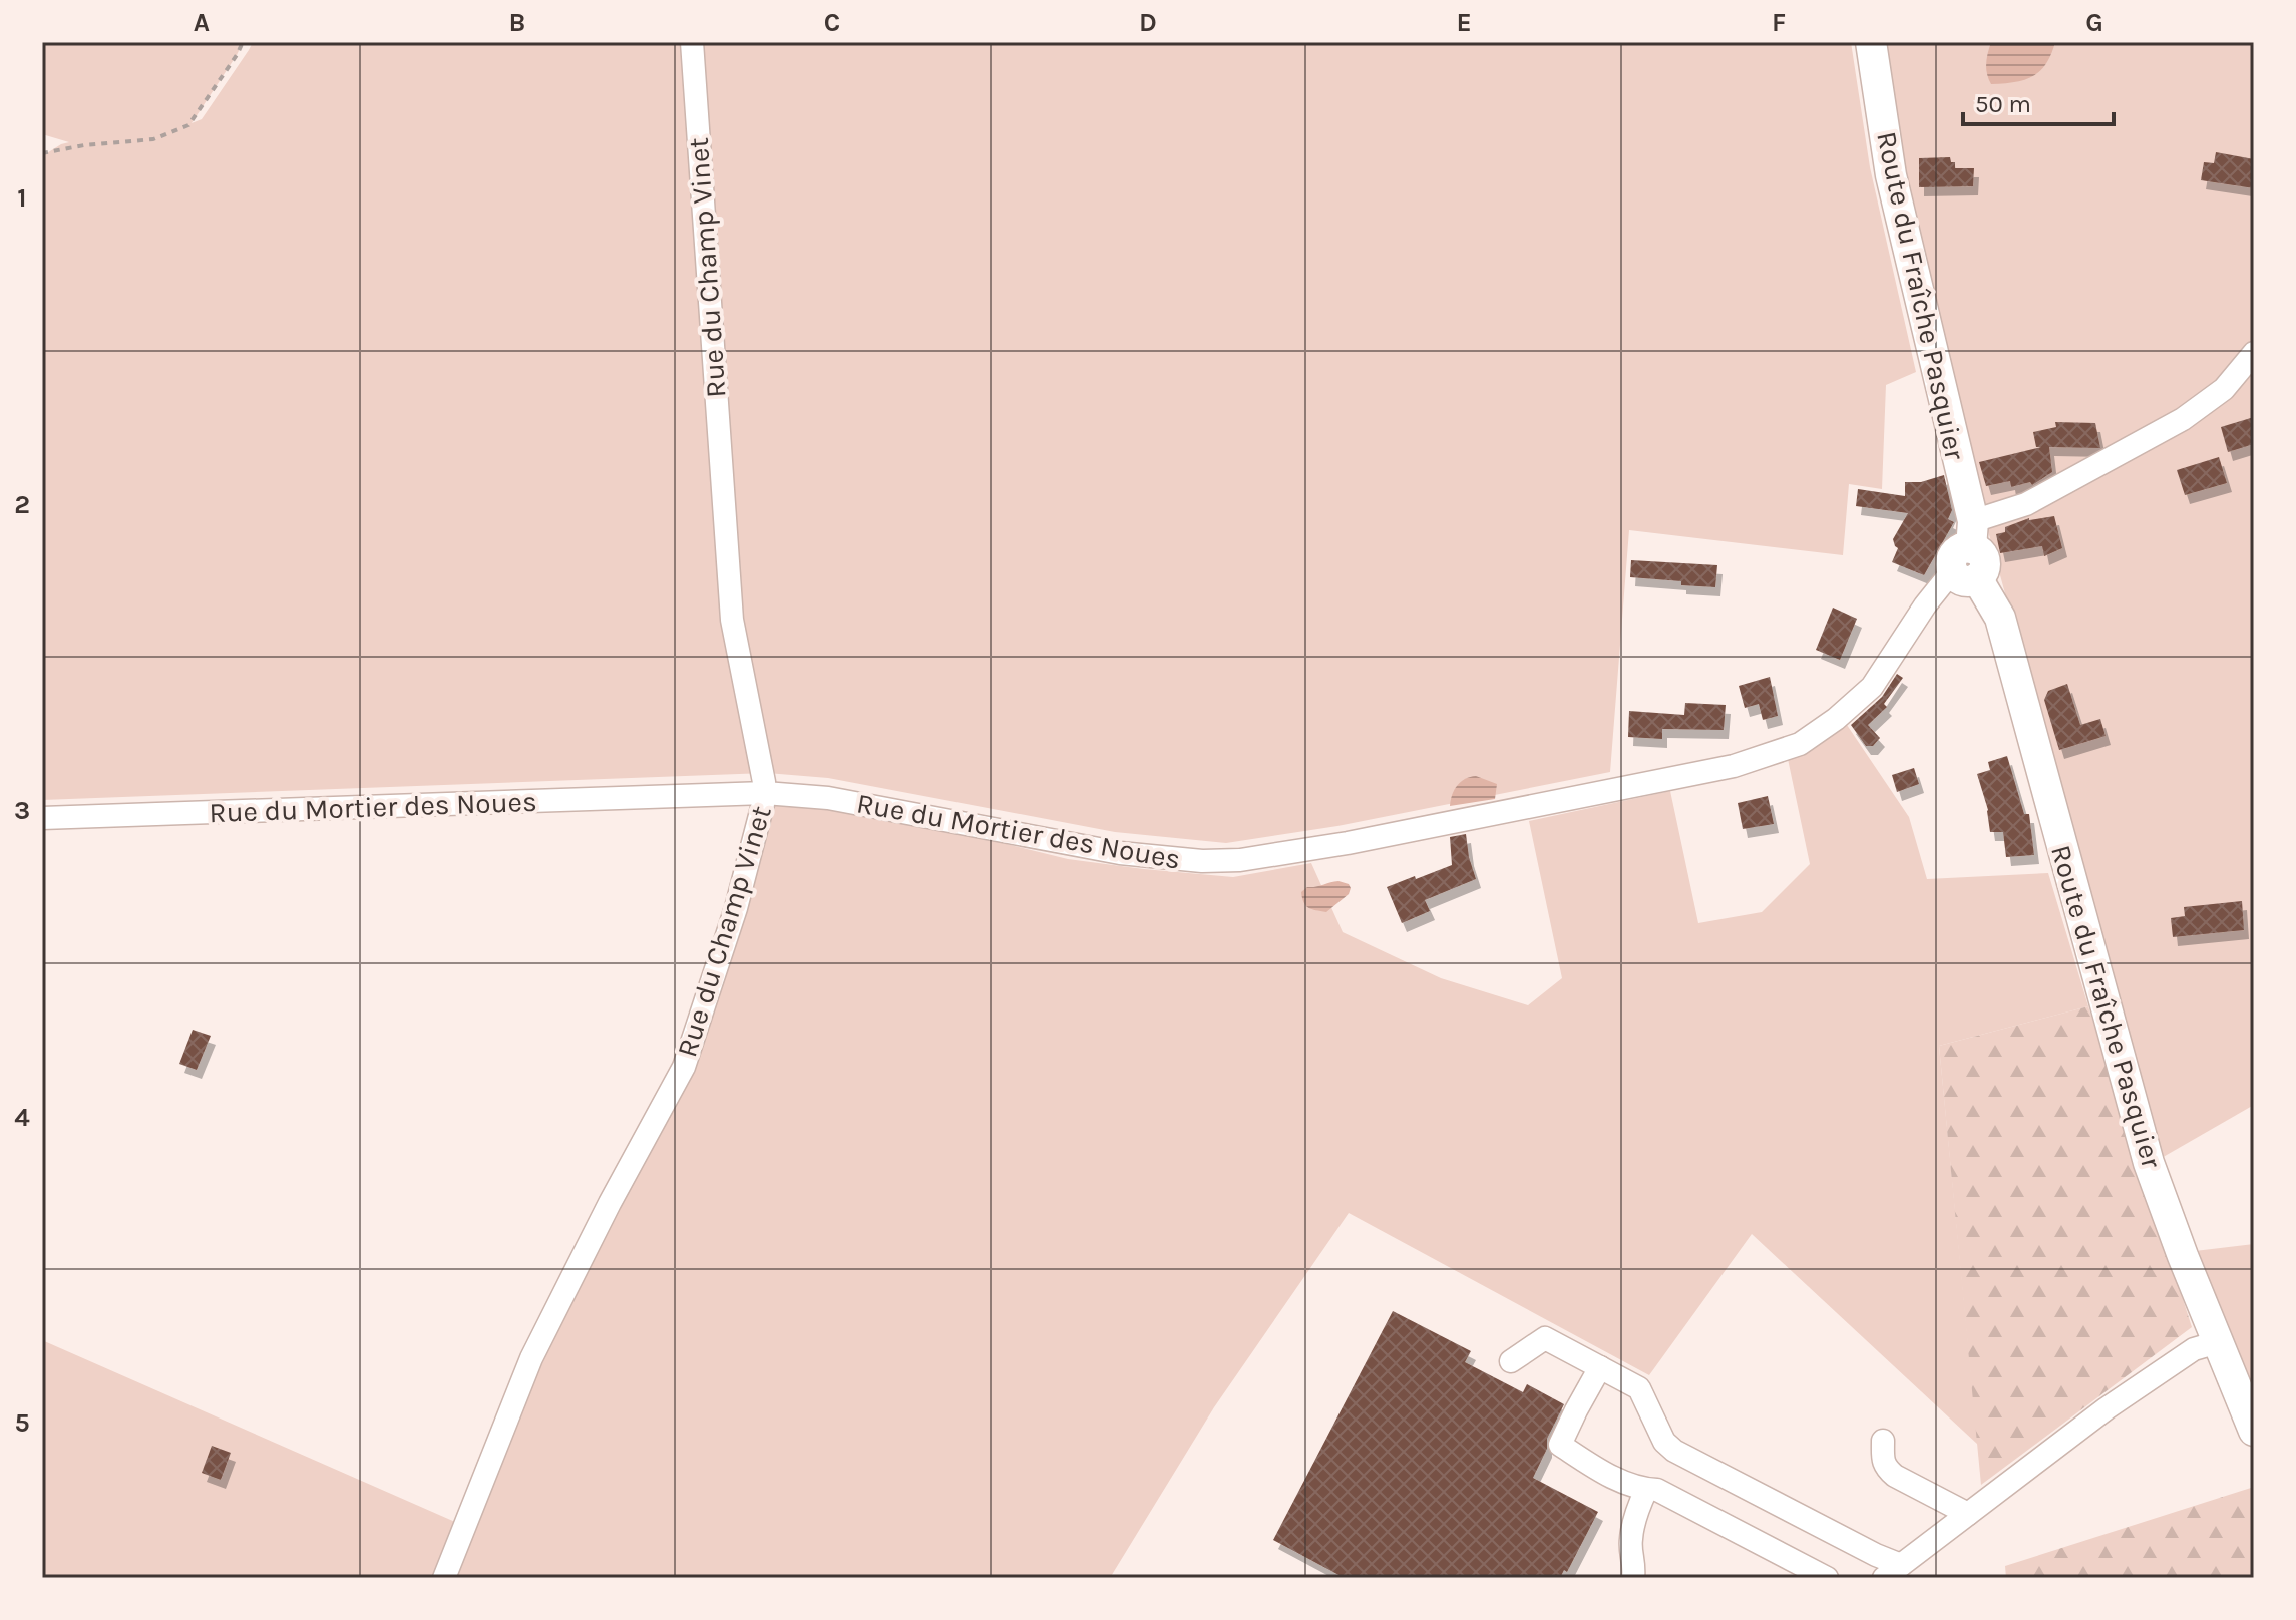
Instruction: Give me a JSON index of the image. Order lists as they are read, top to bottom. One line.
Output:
{"streets":{"main road":["Route du Fraîche Pasquier"],"street":["Rue du Champ Vinet","Rue du Mortier des Noues"]},"crossings":[["Rue du Champ Vinet","Rue du Mortier des Noues"],["Route du Fraîche Pasquier","Rue du Mortier des Noues"]],"scale_bar":"50 m","grid":{"columns":["A","B","C","D","E","F","G"],"rows":["1","2","3","4","5"]}}
